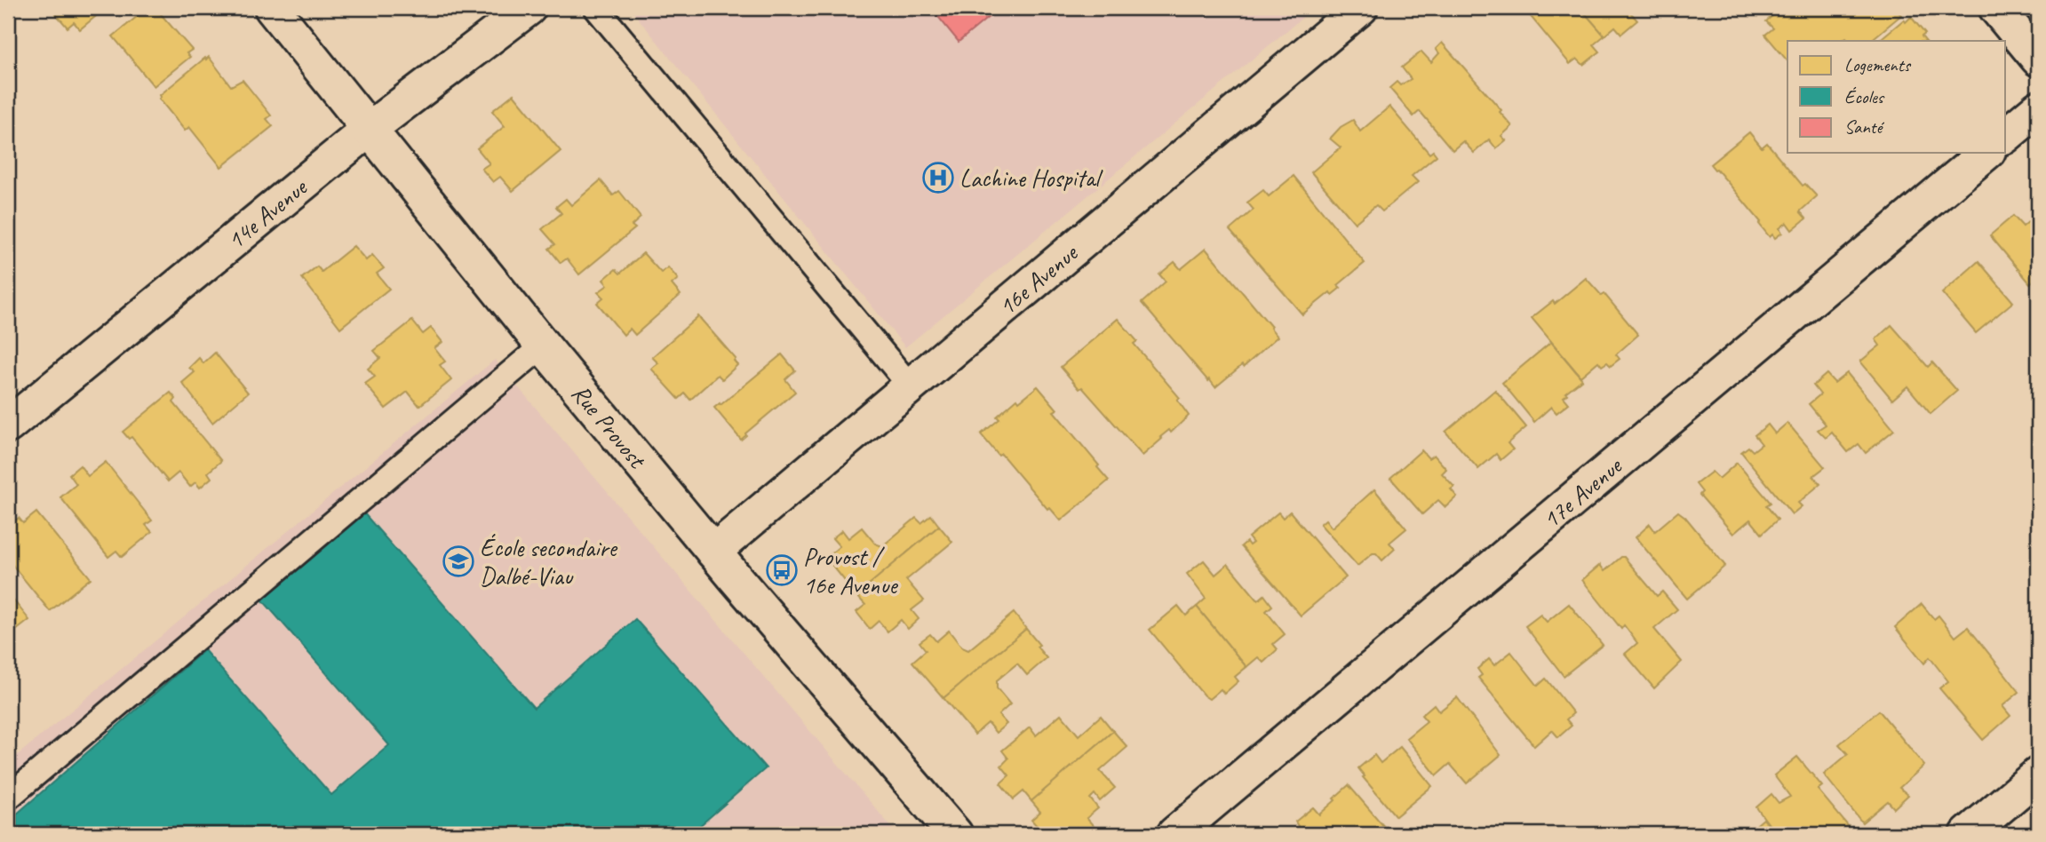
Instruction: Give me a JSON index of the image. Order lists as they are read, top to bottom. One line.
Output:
{"streets":{"street":["14e Avenue","16e Avenue","Rue Provost","17e Avenue"]},"crossings":[["14e Avenue","Rue Provost"],["16e Avenue","Rue Provost"]],"places":{"hospital":["Lachine Hospital"],"school or university":["École secondaire Dalbé-Viau"],"bus stop":["Provost / 16e Avenue"]},"legend":["Logements","Écoles","Santé"]}
